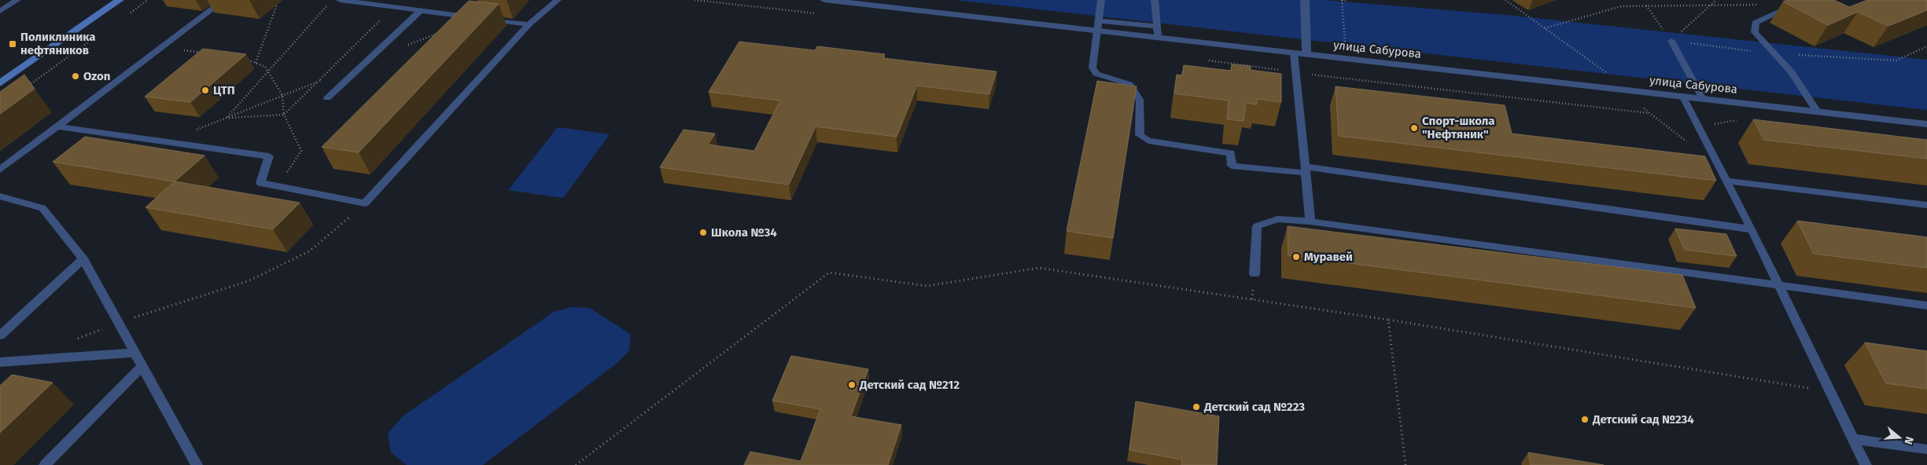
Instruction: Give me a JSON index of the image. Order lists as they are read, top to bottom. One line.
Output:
{"streets":{"street":["улица Сабурова"]},"places":{"transit":["Поликлиника нефтяников"],"other":["Ozon","ЦТП","Спорт-школа \"Нефтяник\"","Школа №34","Муравей","Детский сад №212","Детский сад №223","Детский сад №234"]},"north":"right"}
